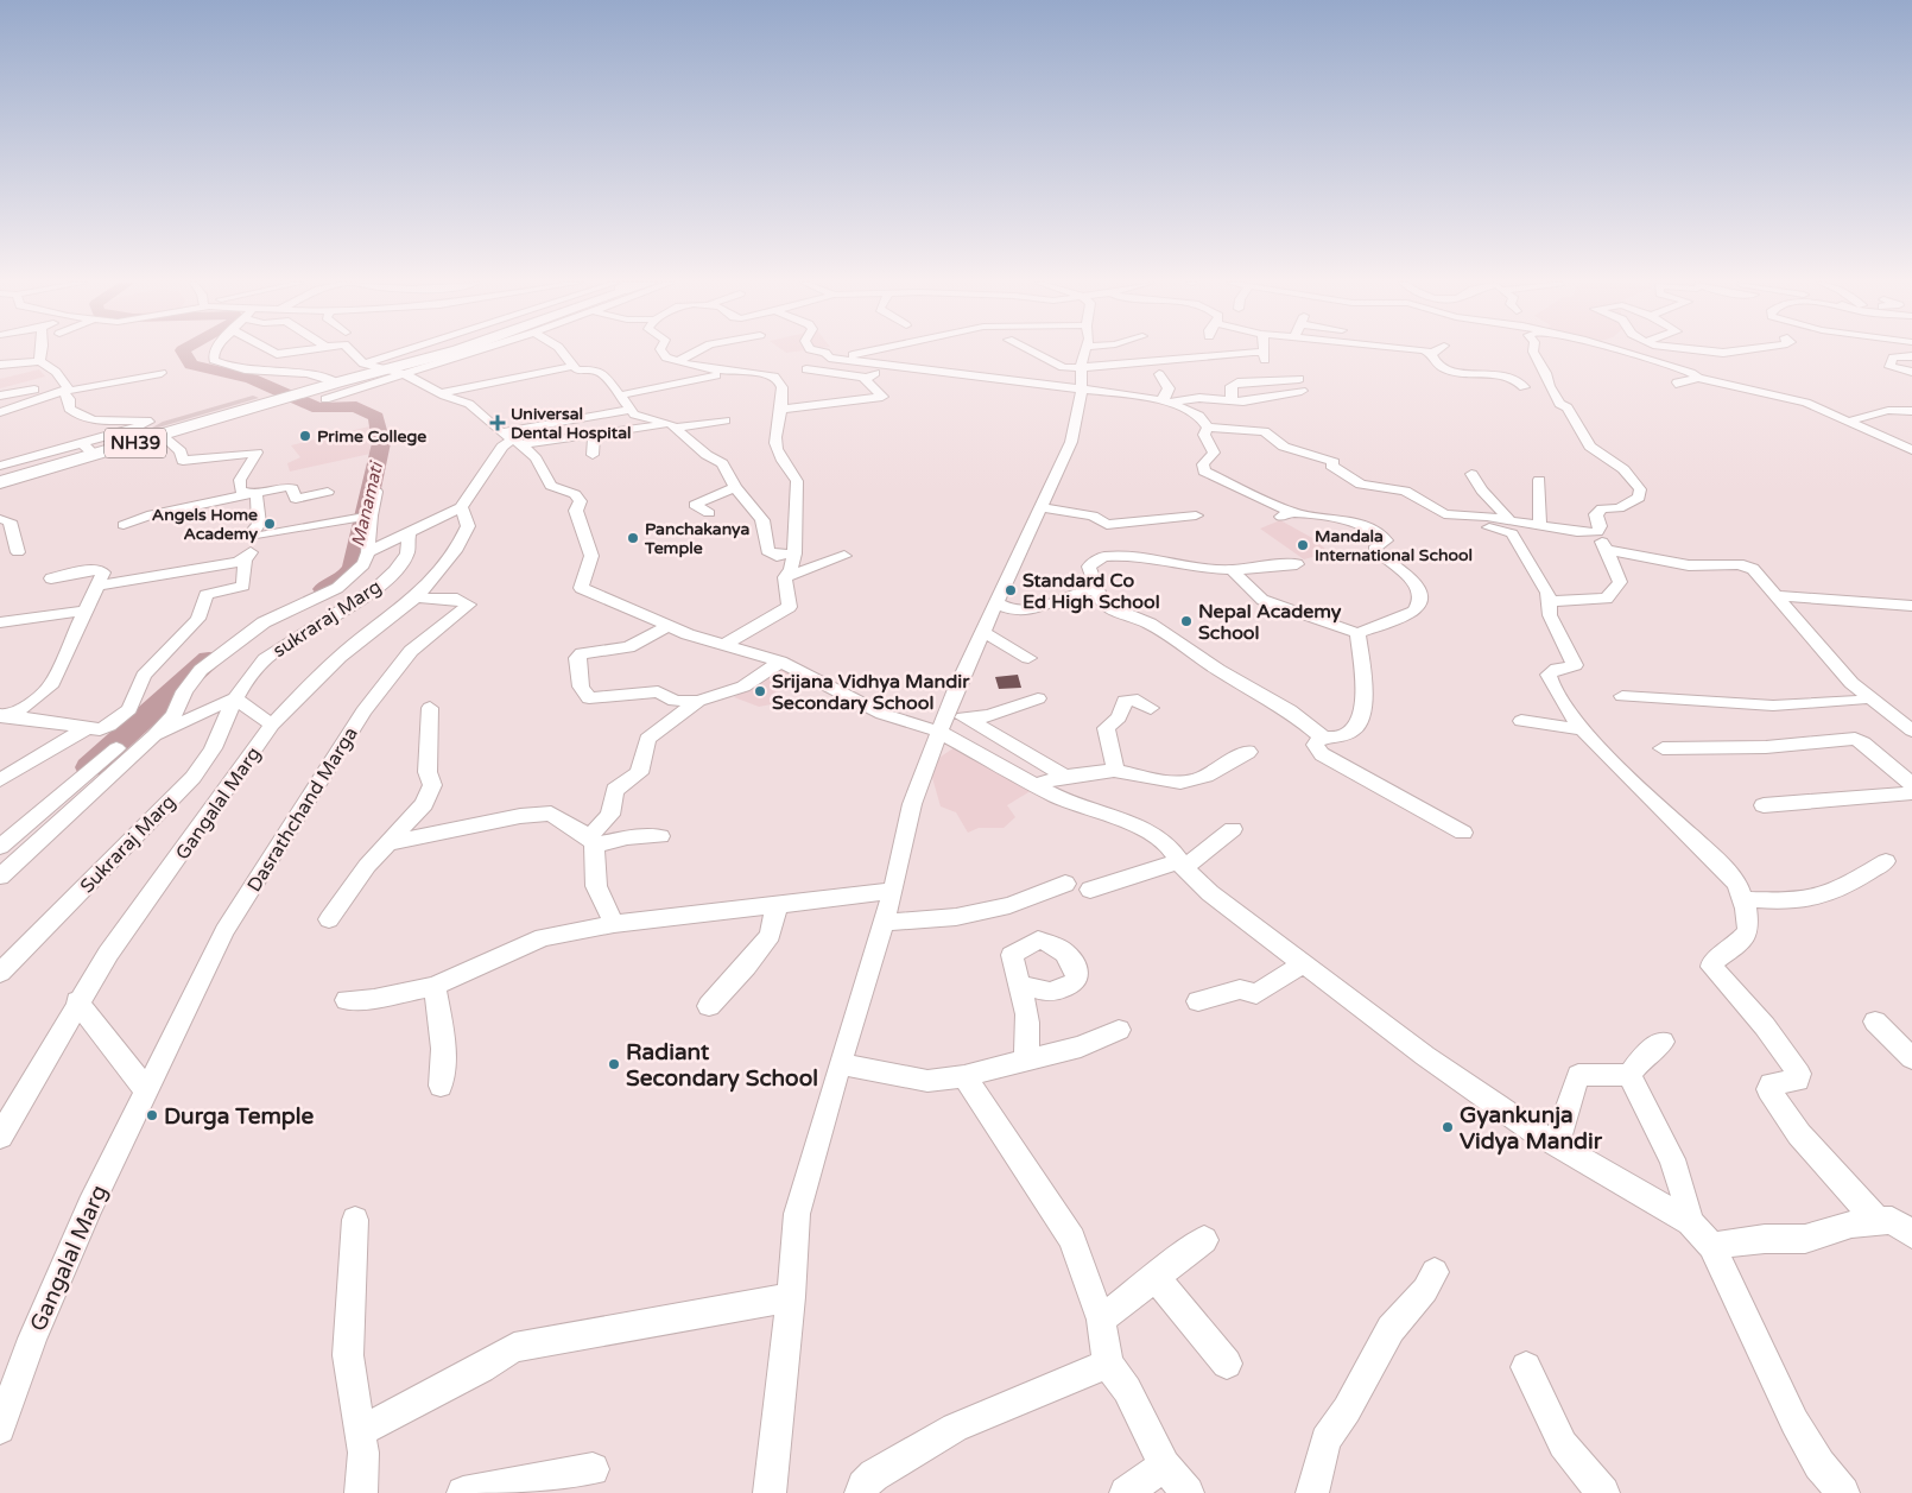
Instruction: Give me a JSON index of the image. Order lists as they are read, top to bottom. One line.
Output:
{"streets":{"highway":["NH39"],"street":["sukraraj Marg","Gangalal Marg","Dasrathchand Marga","Sukraraj Marg"]},"crossings":[["sukraraj Marg","Sukraraj Marg"],["Gangalal Marg","Dasrathchand Marga"]],"water":["Manamati"],"places":{"health":["Universal Dental Hospital"],"other":["Prime College","Angels Home Academy","Panchakanya Temple","Mandala International School","Standard Co Ed High School","Nepal Academy School","Srijana Vidhya Mandir Secondary School","Radiant Secondary School","Durga Temple","Gyankunja Vidya Mandir"]}}
